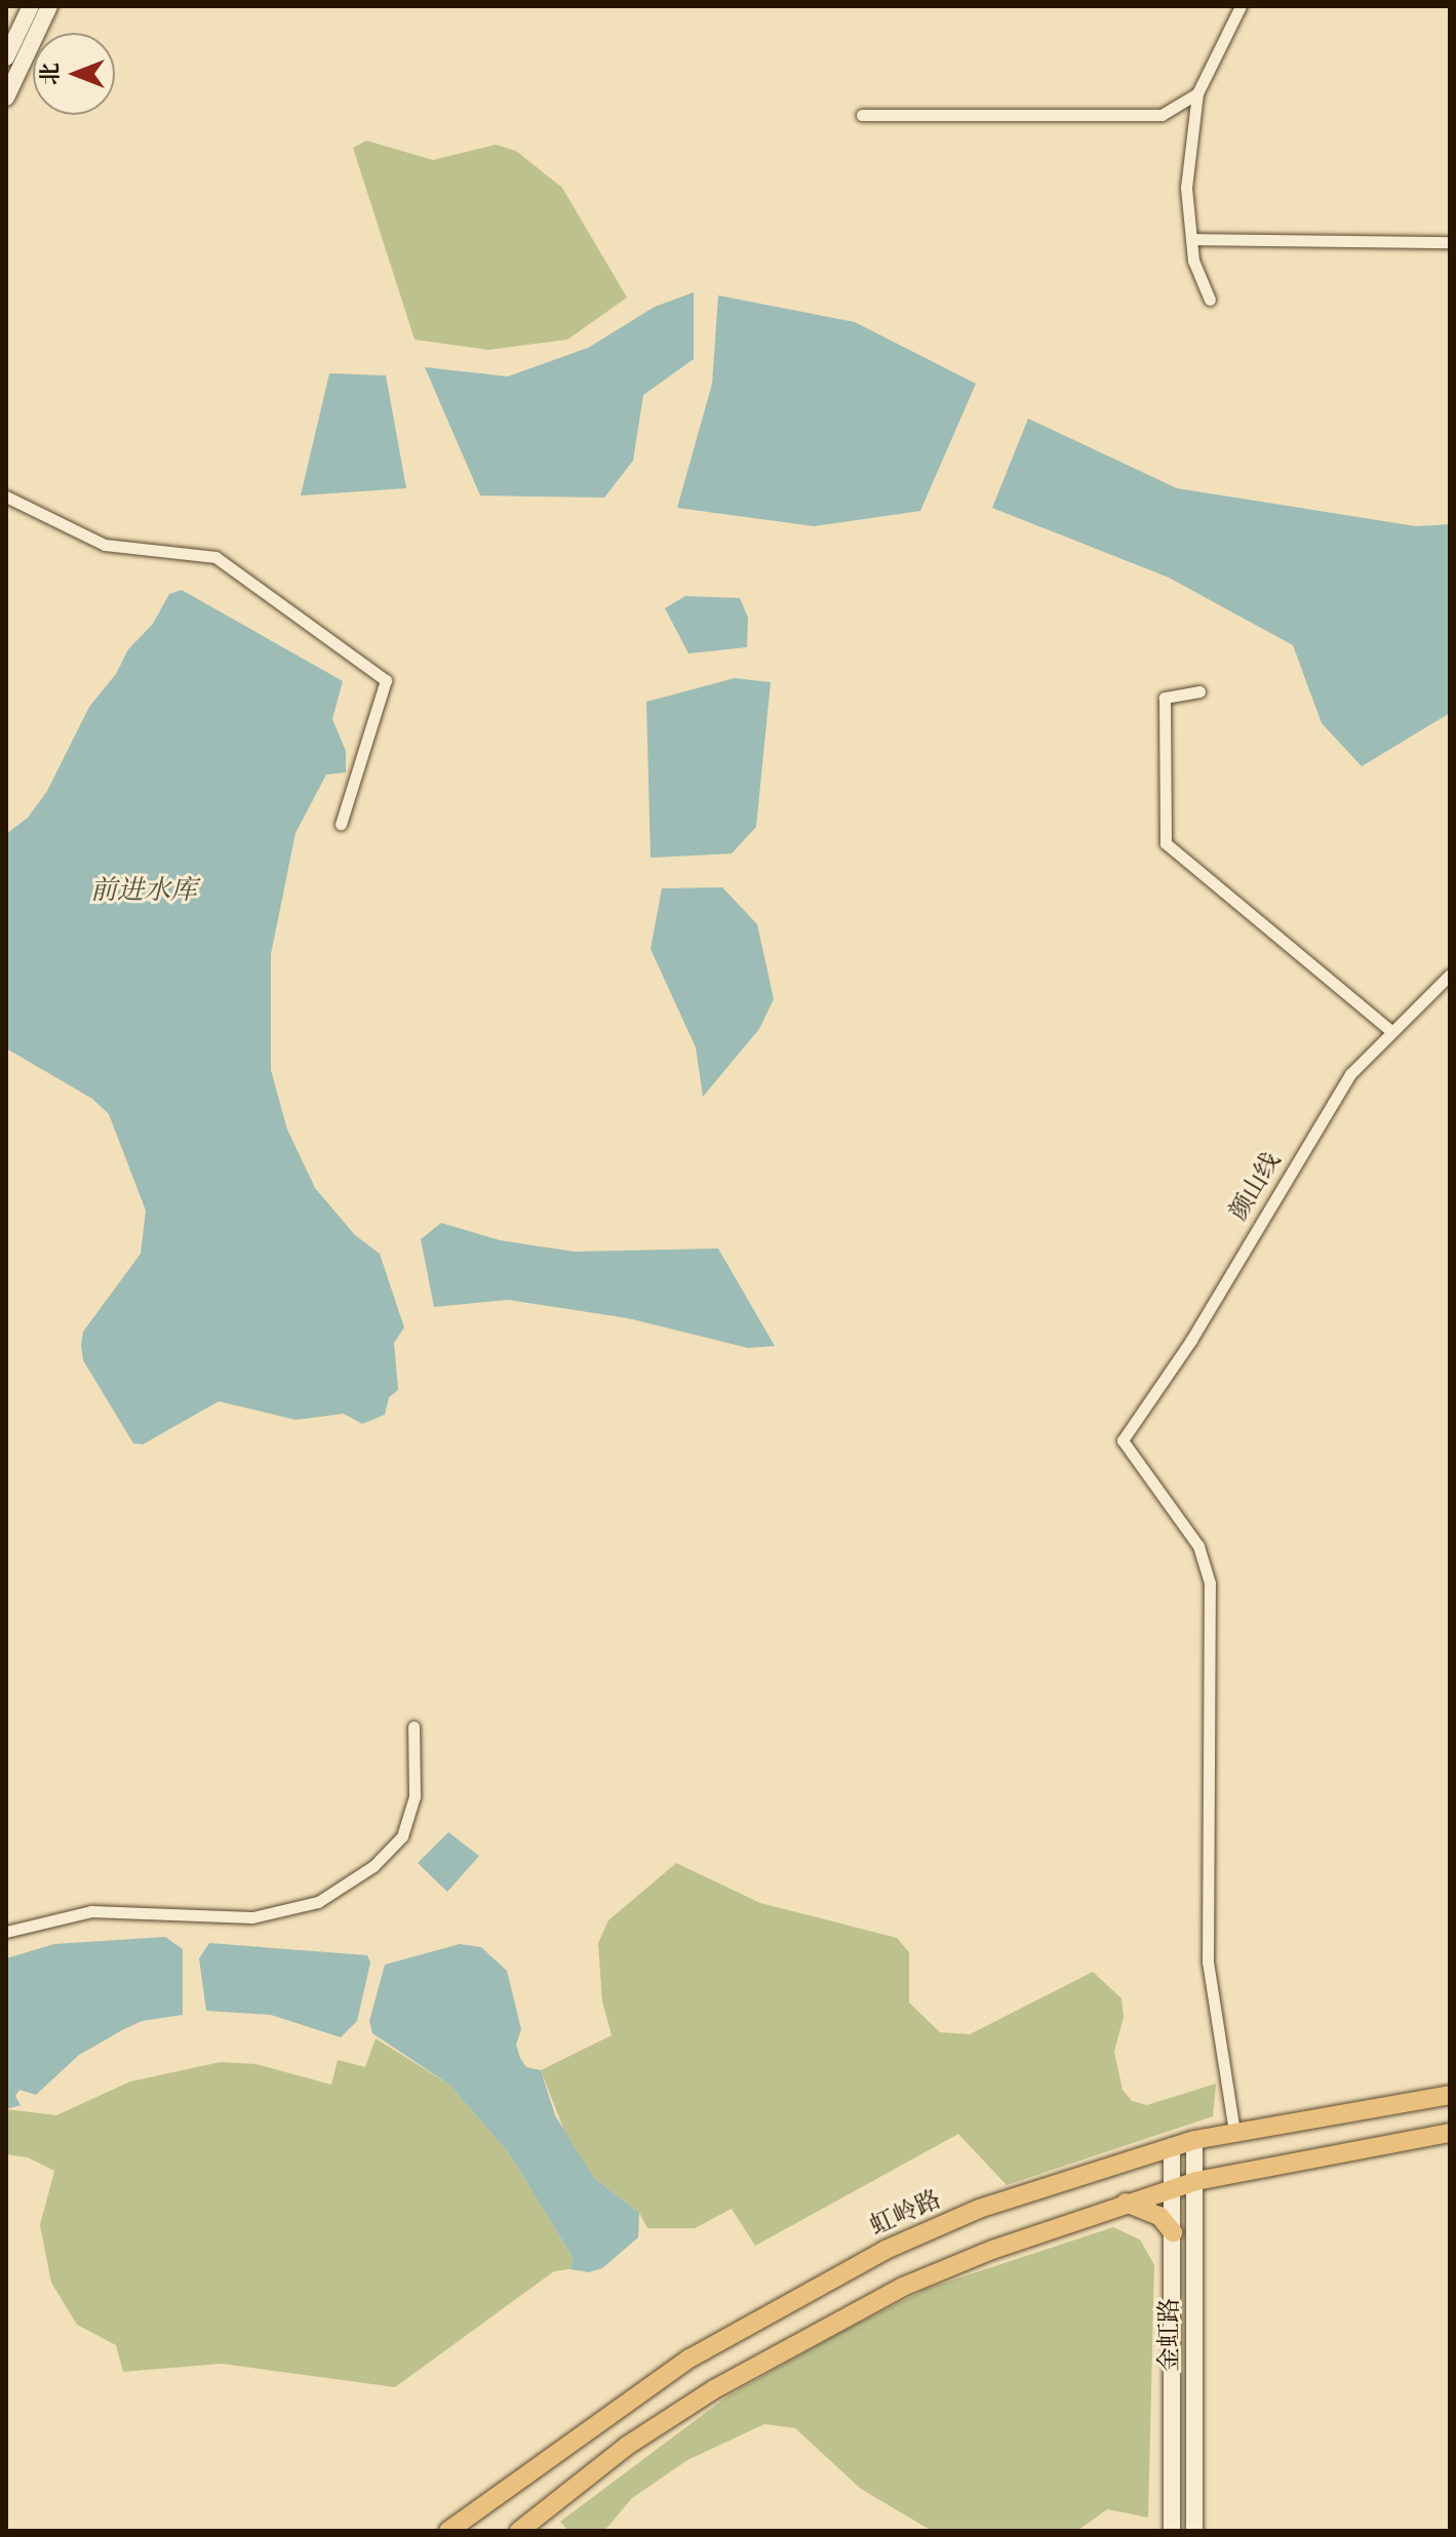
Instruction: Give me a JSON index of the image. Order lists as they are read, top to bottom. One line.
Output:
{"streets":{"main road":["虹岭路"],"street":["颜山线","金虹路"]},"crossings":[["颜山线","虹岭路"],["虹岭路","金虹路"]],"water":["前进水库"],"north":"left"}
